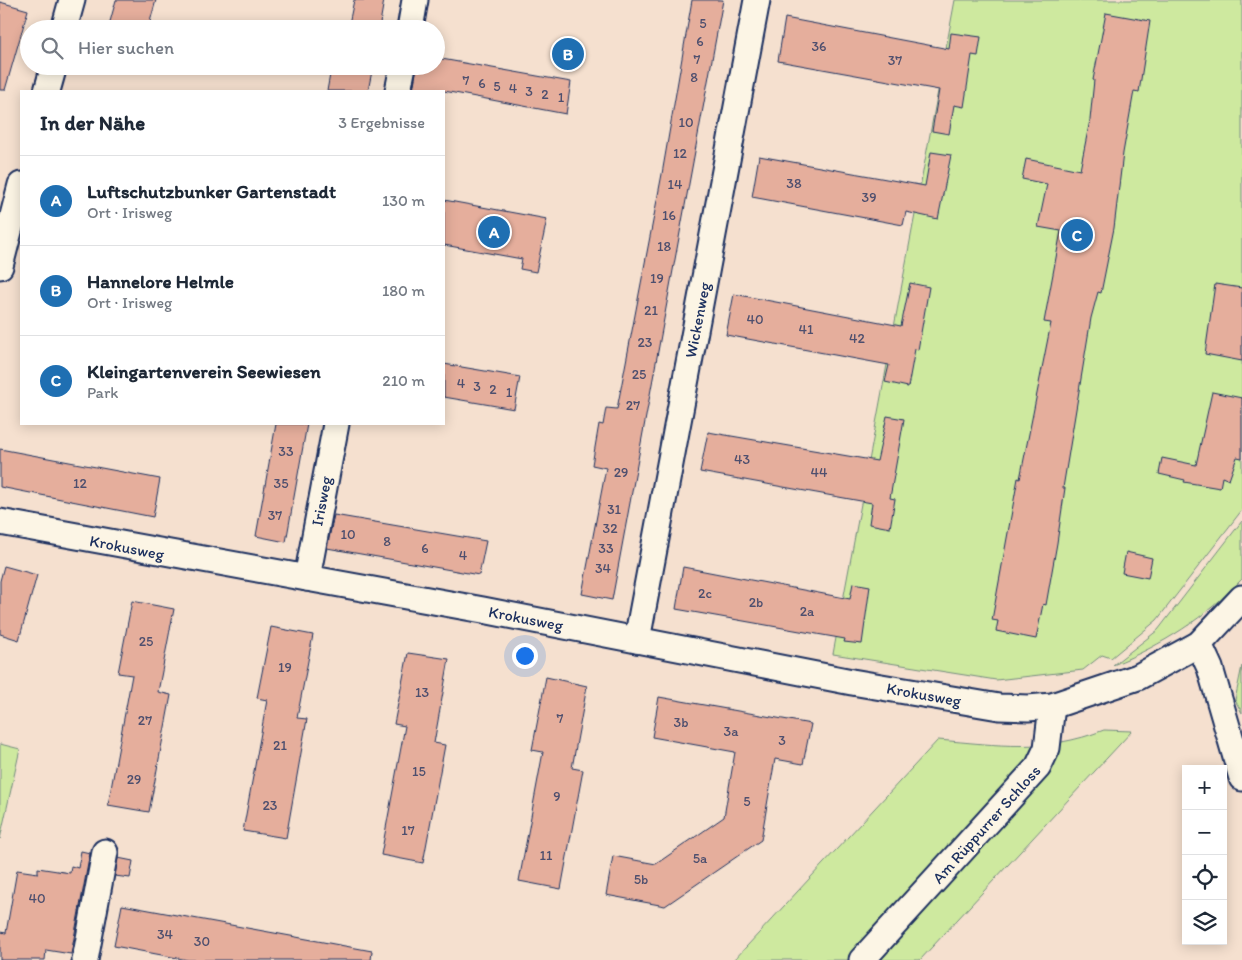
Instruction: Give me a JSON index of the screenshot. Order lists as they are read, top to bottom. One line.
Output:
{"streets":{"street":["Wickenweg","Irisweg","Krokusweg","Am Rüppurrer Schloss"]},"crossings":[["Wickenweg","Krokusweg"],["Irisweg","Krokusweg"],["Krokusweg","Am Rüppurrer Schloss"]],"house_numbers":["5","6","36","7","37","8","7","6","5","4","3","2","1","10","12","38","14","39","16","18","19","21","40","41","42","23","25","4","3","2","1","27","33","43","29","44","12","35","31","37","32","10","8","6","33","4","34","2c","2b","2a","25","19","13","7","27","3b","3a","3","21","15","29","9","5","23","17","11","5a","5b","40","34","30"],"page":{"search":"Hier suchen","pins":["B","A","C"],"heading":["In der Nähe","3 Ergebnisse"],"list":[{"mark":"A","name":"Luftschutzbunker Gartenstadt","note":"Ort · Irisweg","value":"130 m"},{"mark":"B","name":"Hannelore Helmle","note":"Ort · Irisweg","value":"180 m"},{"mark":"C","name":"Kleingartenverein Seewiesen","note":"Park","value":"210 m"}],"map_buttons":["+","−"]}}
